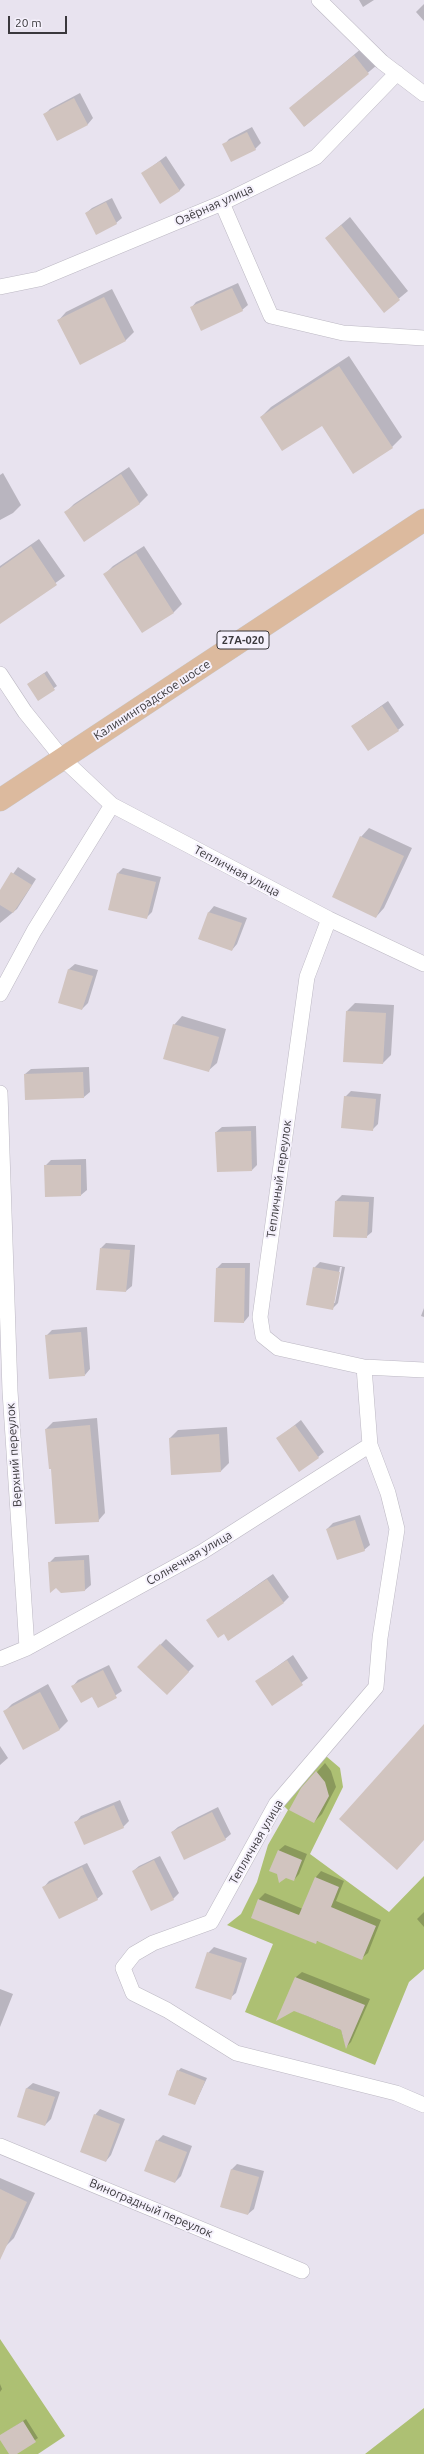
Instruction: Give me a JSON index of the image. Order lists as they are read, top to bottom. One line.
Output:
{"streets":{"main road":["27А-020","Калининградское шоссе"],"street":["Озёрная улица","Тепличная улица","Тепличный переулок","Верхний переулок","Солнечная улица","Виноградный переулок"]},"crossings":[["Калининградское шоссе","Тепличная улица"],["Тепличная улица","Тепличный переулок"],["Тепличная улица","Солнечная улица"],["Верхний переулок","Солнечная улица"]],"scale_bar":"20 m"}
